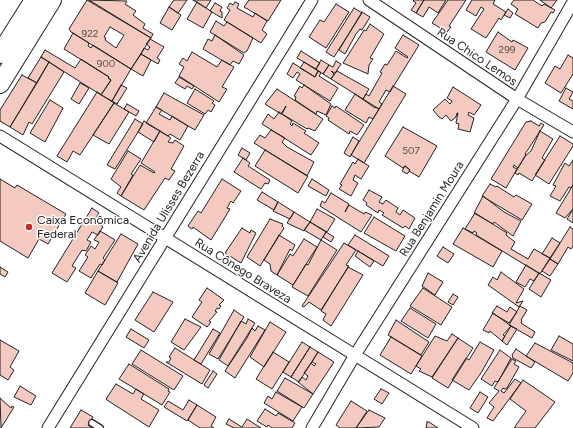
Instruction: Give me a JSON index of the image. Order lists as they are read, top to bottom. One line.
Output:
{"streets":{"street":["Rua Chico Lemos","Avenida Ulisses Bezerra","Rua Benjamin Moura","Rua Cônego Braveza"]},"crossings":[["Rua Chico Lemos","Rua Benjamin Moura"],["Avenida Ulisses Bezerra","Rua Cônego Braveza"],["Rua Benjamin Moura","Rua Cônego Braveza"]],"places":["Caixa Econômica Federal"],"house_numbers":["922","299","900","507"]}
